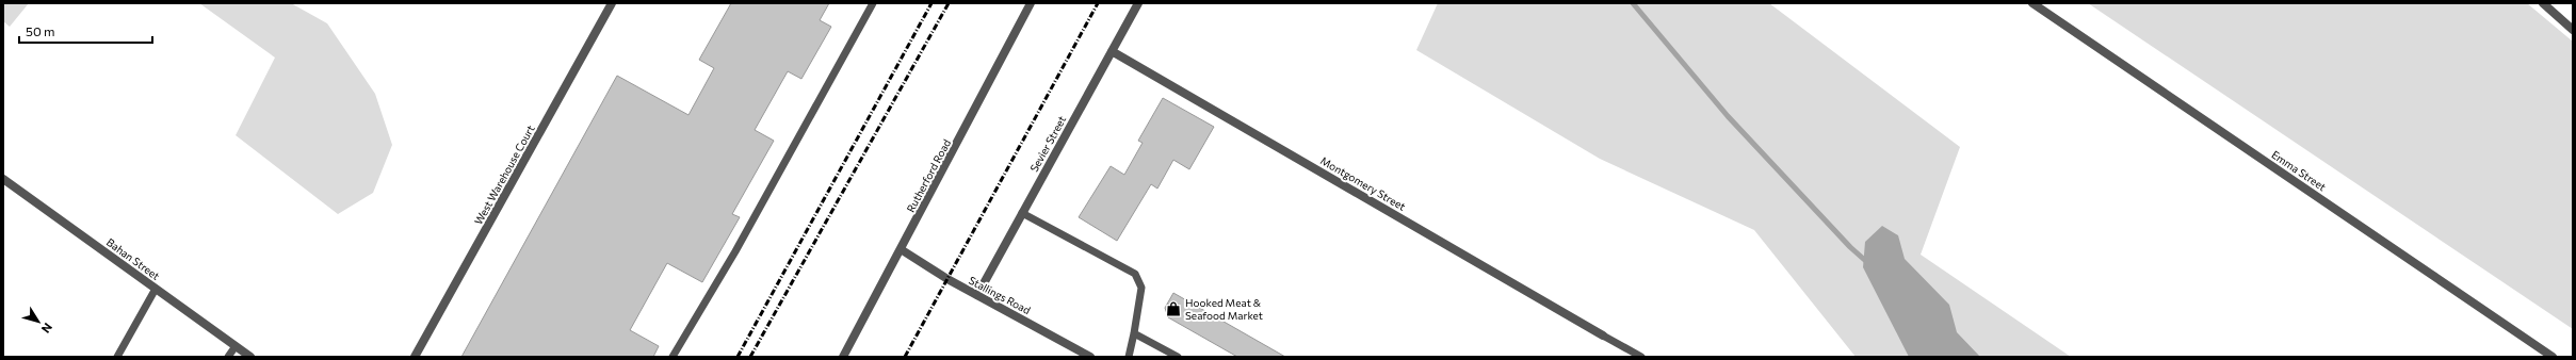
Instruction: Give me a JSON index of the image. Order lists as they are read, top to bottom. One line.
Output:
{"streets":{"street":["Sevier Street","Emma Street","West Warehouse Court","Rutherford Road","Montgomery Street","Bahan Street","Stallings Road"]},"crossings":[["Sevier Street","Montgomery Street"],["Sevier Street","Stallings Road"],["Rutherford Road","Stallings Road"]],"places":{"shop":["Hooked Meat & Seafood Market"]},"scale_bar":"50 m","north":"bottom right"}
